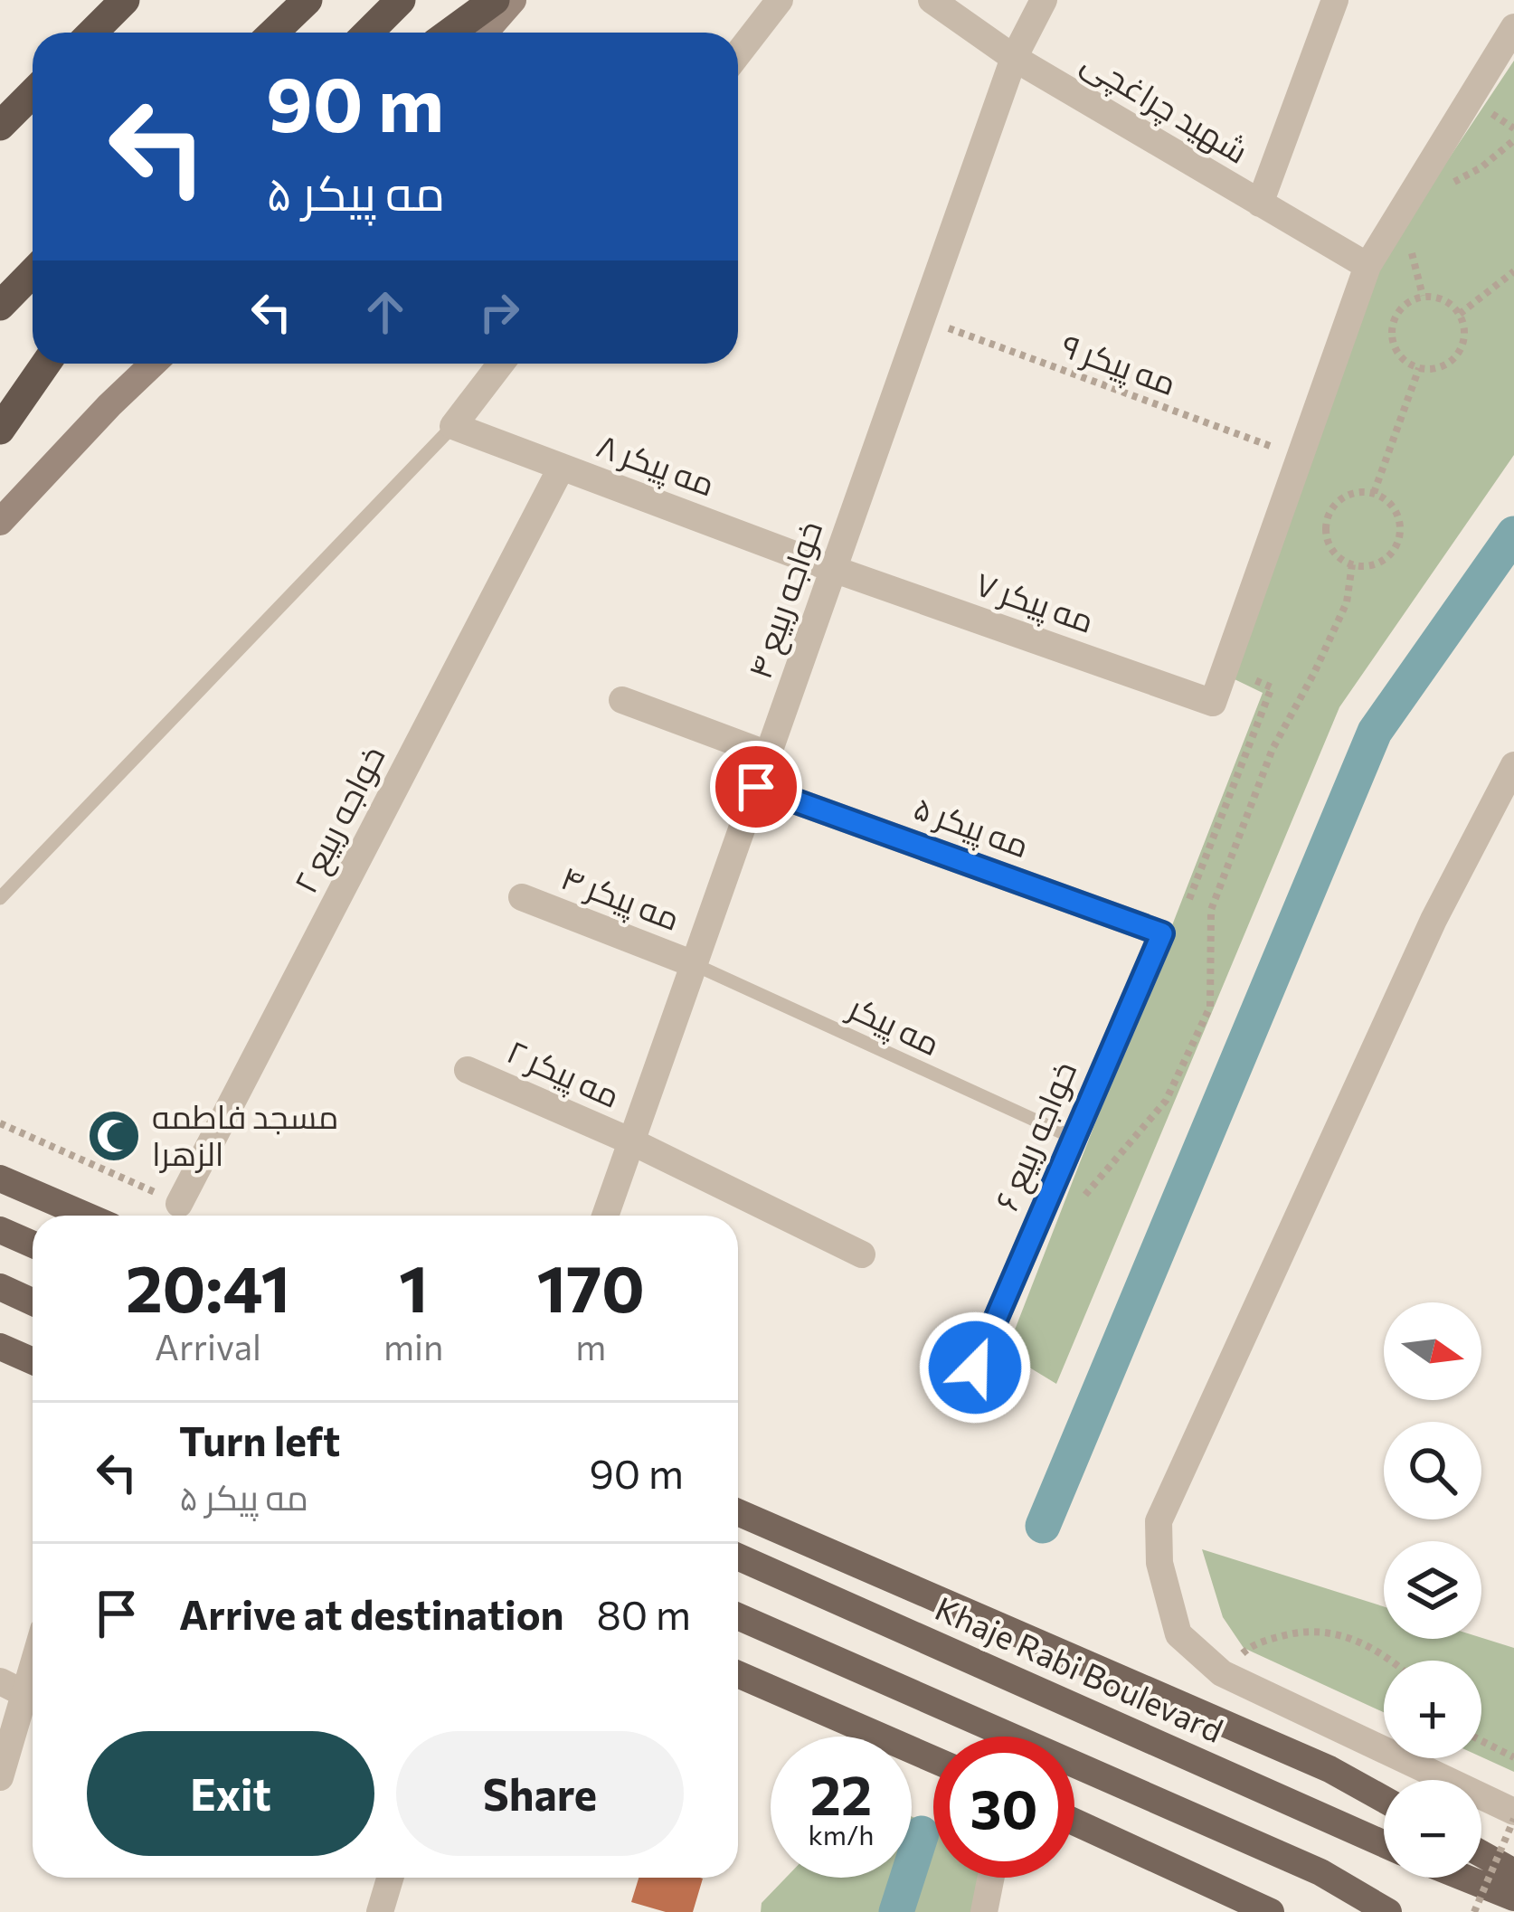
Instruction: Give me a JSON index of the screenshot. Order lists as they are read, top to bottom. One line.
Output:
{"streets":{"main road":["Khaje Rabi Boulevard"],"street":["شهید چراغچی","مه پیکر ۸","خواجه ربیع ۴","مه پیکر ۷","خواجه ربیع ۲","مه پیکر ۵","مه پیکر ۴","مه پیکر ۲","خواجه ربیع ۶"],"lane":["مه پیکر"],"path":["مه پیکر ۹"]},"crossings":[["شهید چراغچی","خواجه ربیع ۴"],["مه پیکر ۹","خواجه ربیع ۴"],["مه پیکر ۹","مه پیکر ۷"],["مه پیکر ۸","خواجه ربیع ۴"],["مه پیکر ۸","مه پیکر ۷"],["مه پیکر ۸","خواجه ربیع ۲"],["خواجه ربیع ۴","مه پیکر ۷"],["خواجه ربیع ۴","مه پیکر ۵"],["خواجه ربیع ۴","مه پیکر ۴"],["خواجه ربیع ۴","مه پیکر"],["خواجه ربیع ۴","مه پیکر ۲"],["مه پیکر ۵","خواجه ربیع ۶"],["مه پیکر ۴","مه پیکر"],["مه پیکر","خواجه ربیع ۶"]],"places":{"mosque":["مسجد فاطمه الزهرا"]},"north":"right","page":{"turn":["90 m","مه پیکر ۵"],"eta":["20:41","Arrival","1","min","170","m"],"map_buttons":["+","−"],"list":[{"name":"Turn left","note":"مه پیکر ۵","value":"90 m"},{"name":"Arrive at destination","value":"80 m"}],"buttons":["Exit","Share"],"speed":"22 km/h","limit":"30"}}
